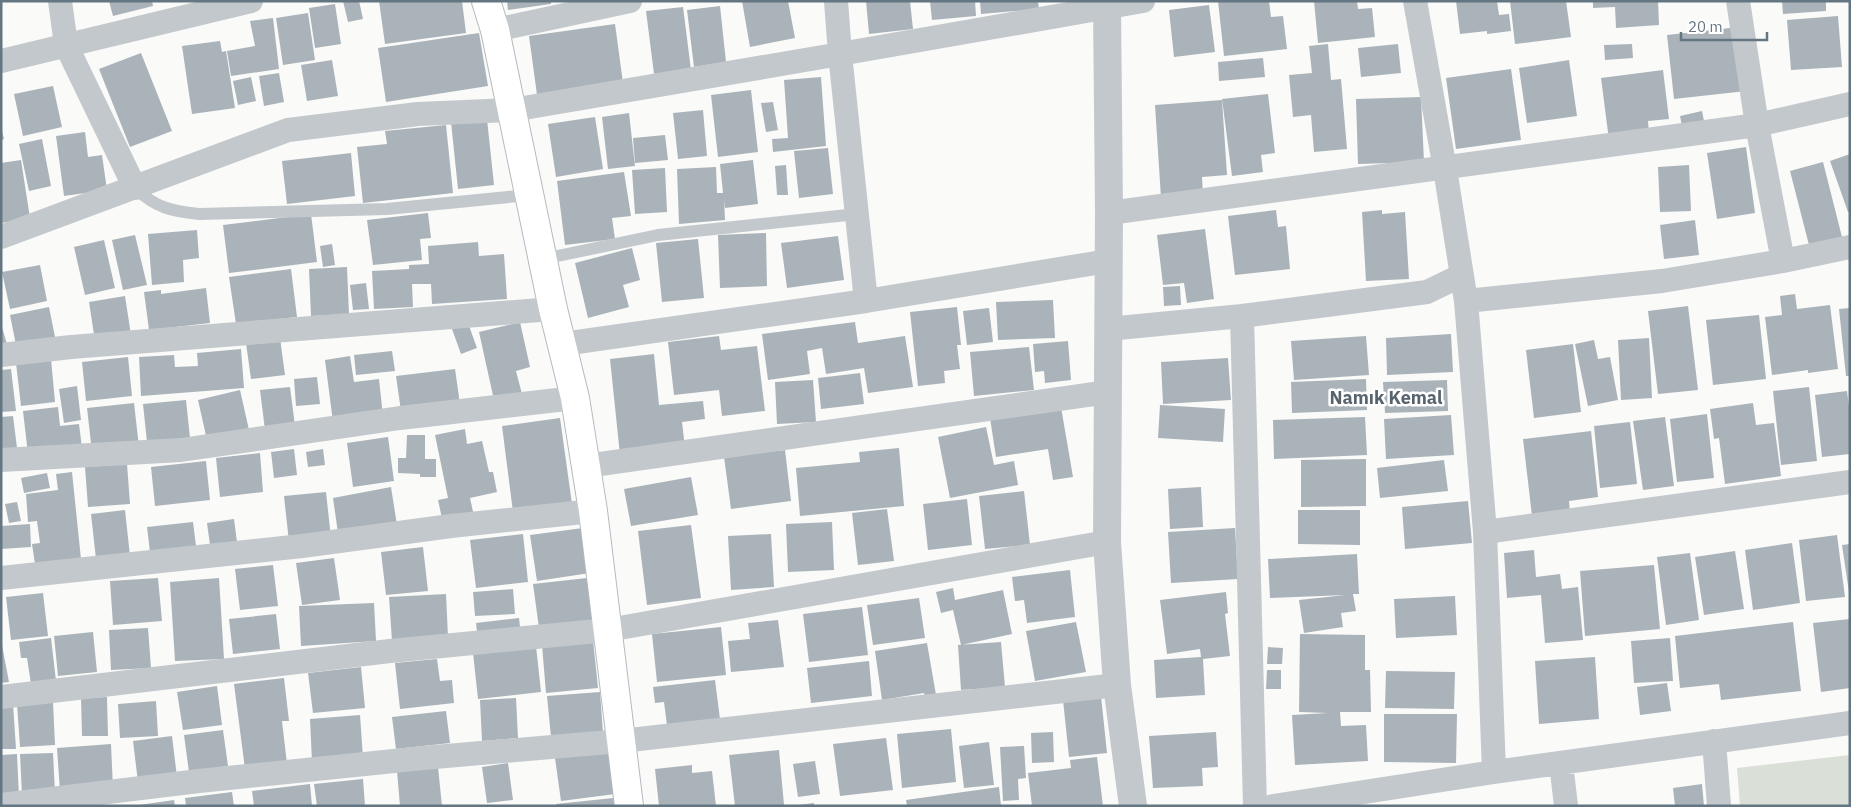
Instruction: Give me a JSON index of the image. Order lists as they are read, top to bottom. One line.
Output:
{"districts":["Namık Kemal"],"scale_bar":"20 m"}
